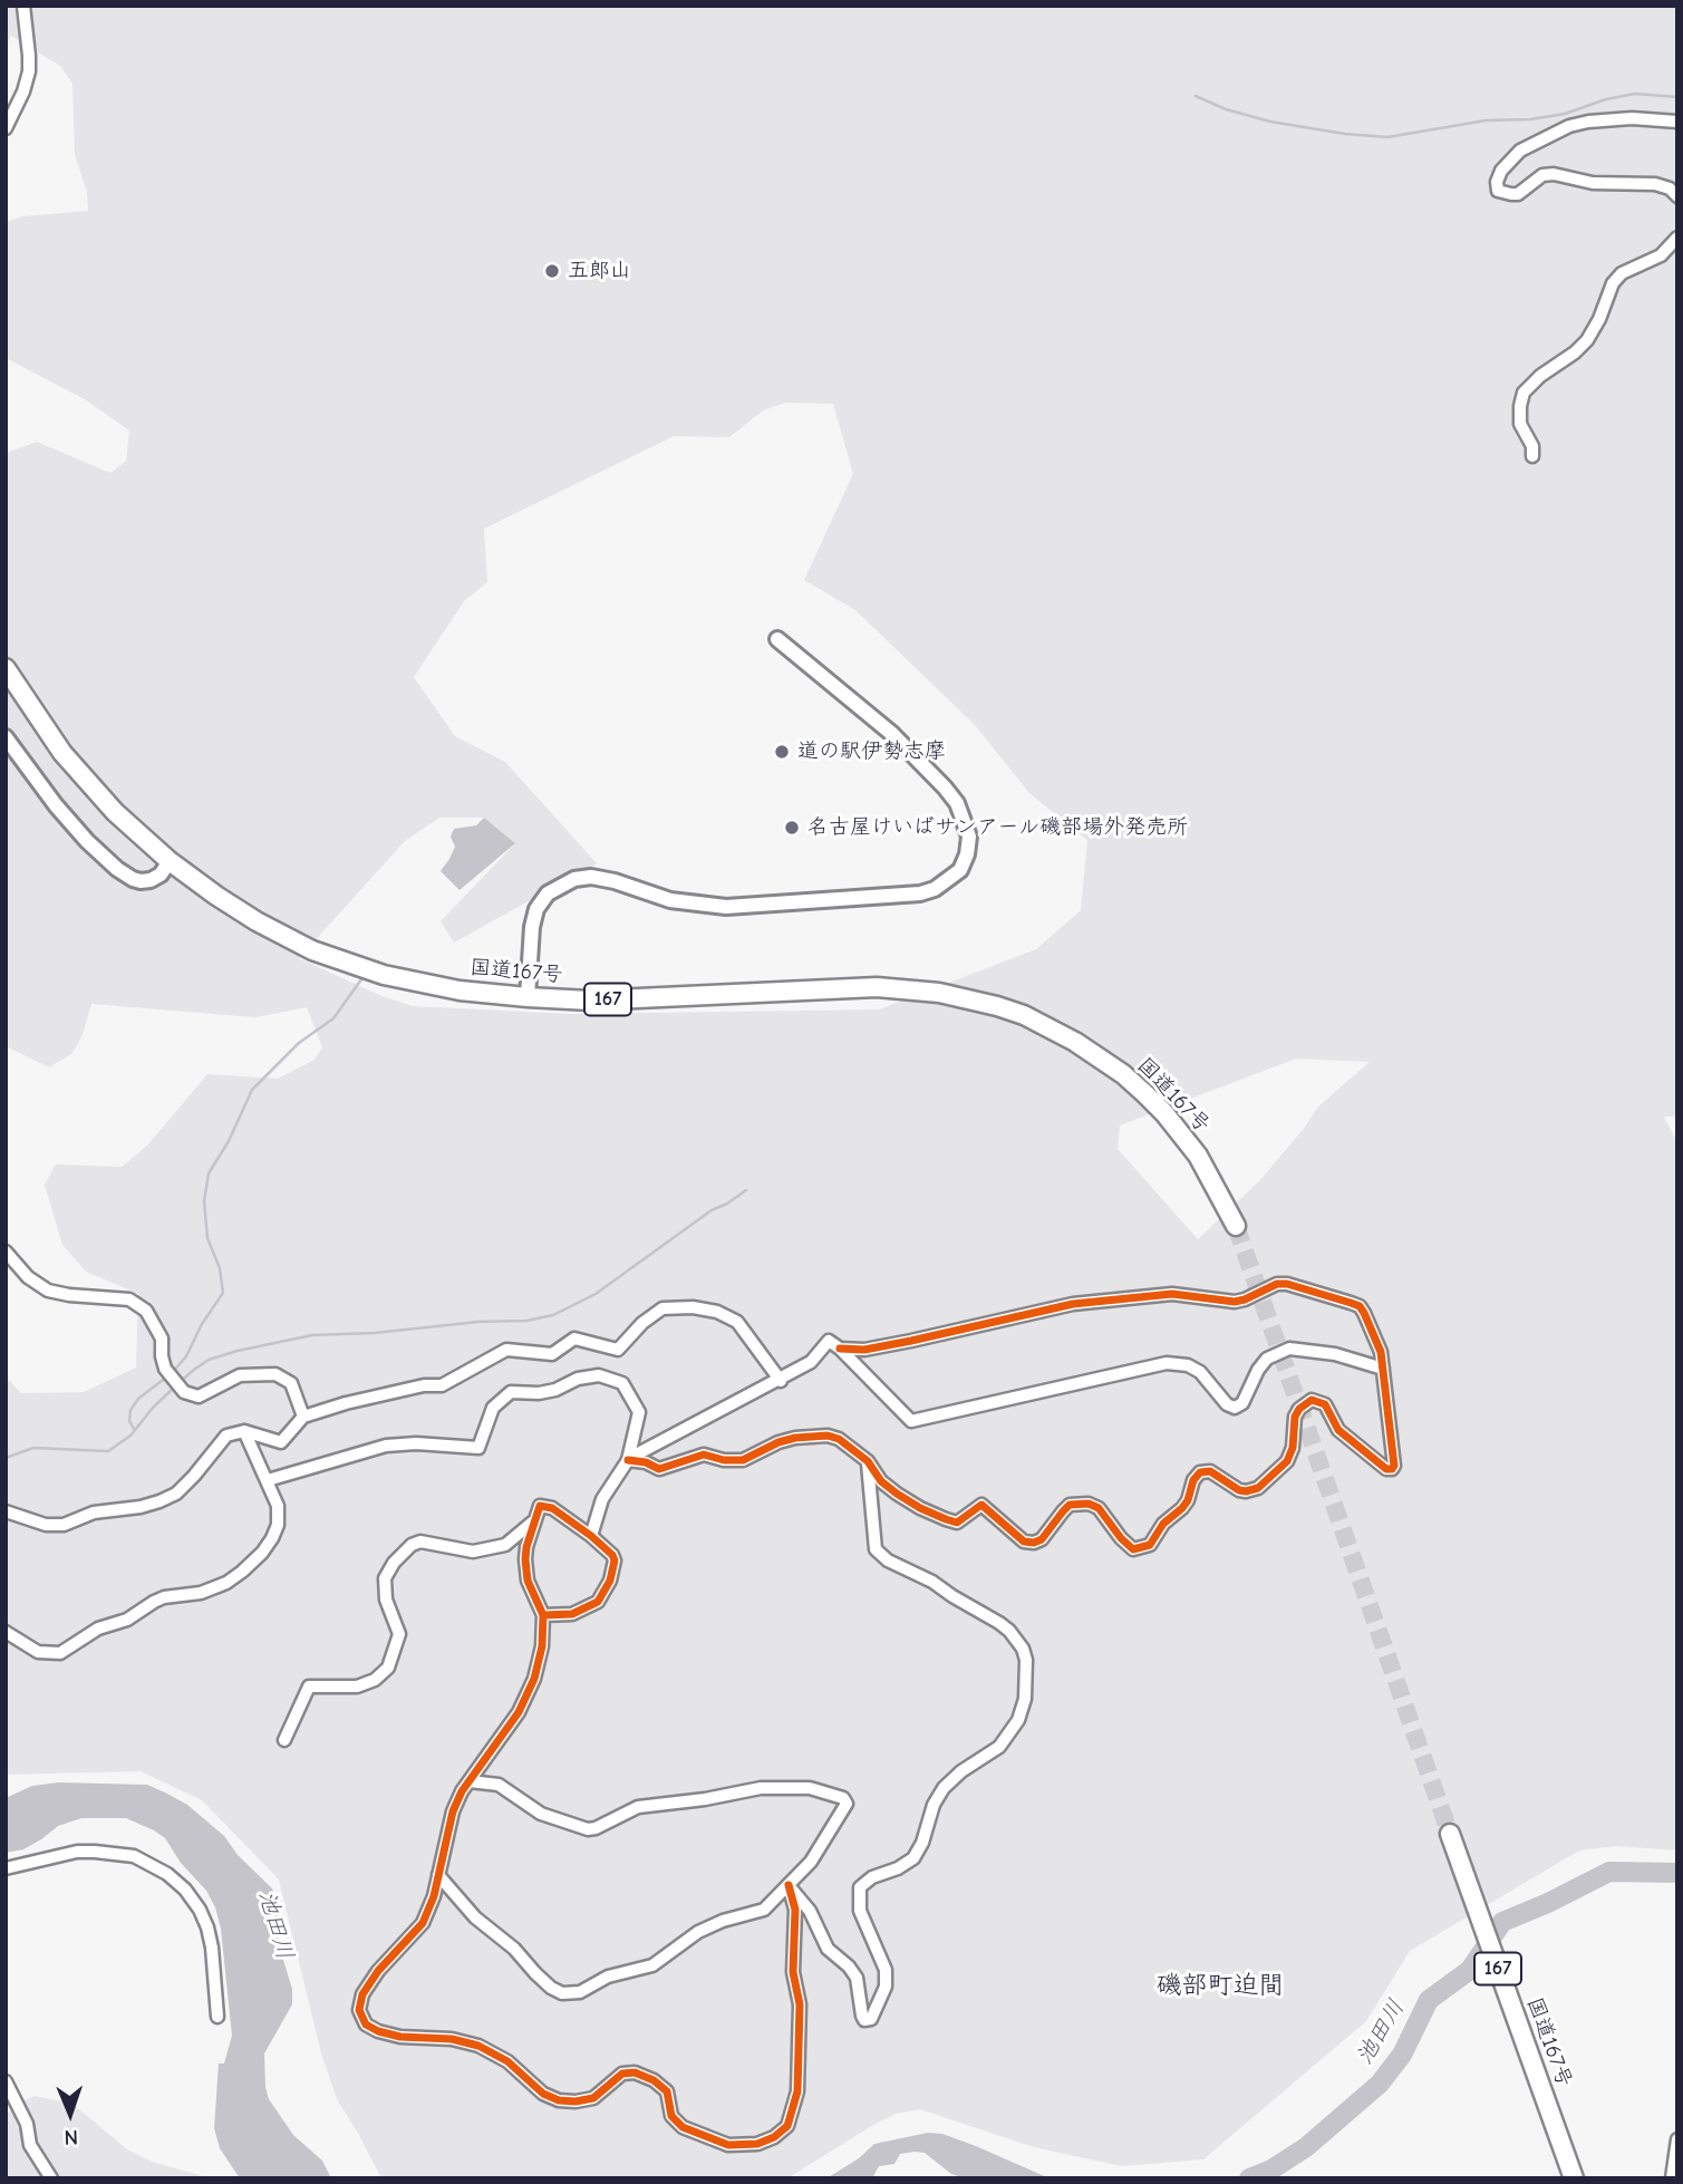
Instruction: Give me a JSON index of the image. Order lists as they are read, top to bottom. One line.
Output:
{"streets":{"highway":["国道167号","167"]},"districts":["磯部町迫間"],"water":["池田川"],"places":["五郎山","道の駅伊勢志摩","名古屋けいばサンアール磯部場外発売所"],"north":"bottom"}
